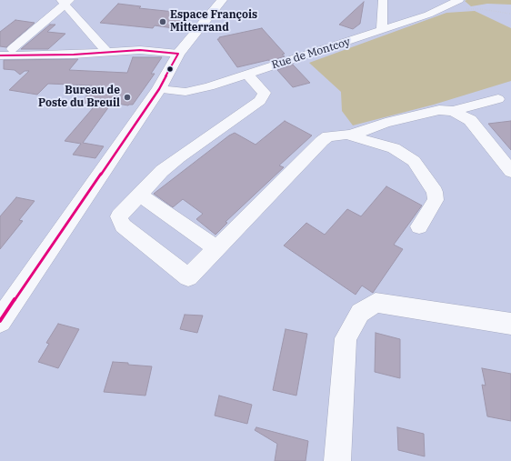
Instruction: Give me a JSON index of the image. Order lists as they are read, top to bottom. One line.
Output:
{"streets":{"street":["Rue de Montcoy"]},"places":["Espace François Mitterrand","Bureau de Poste du Breuil"]}
